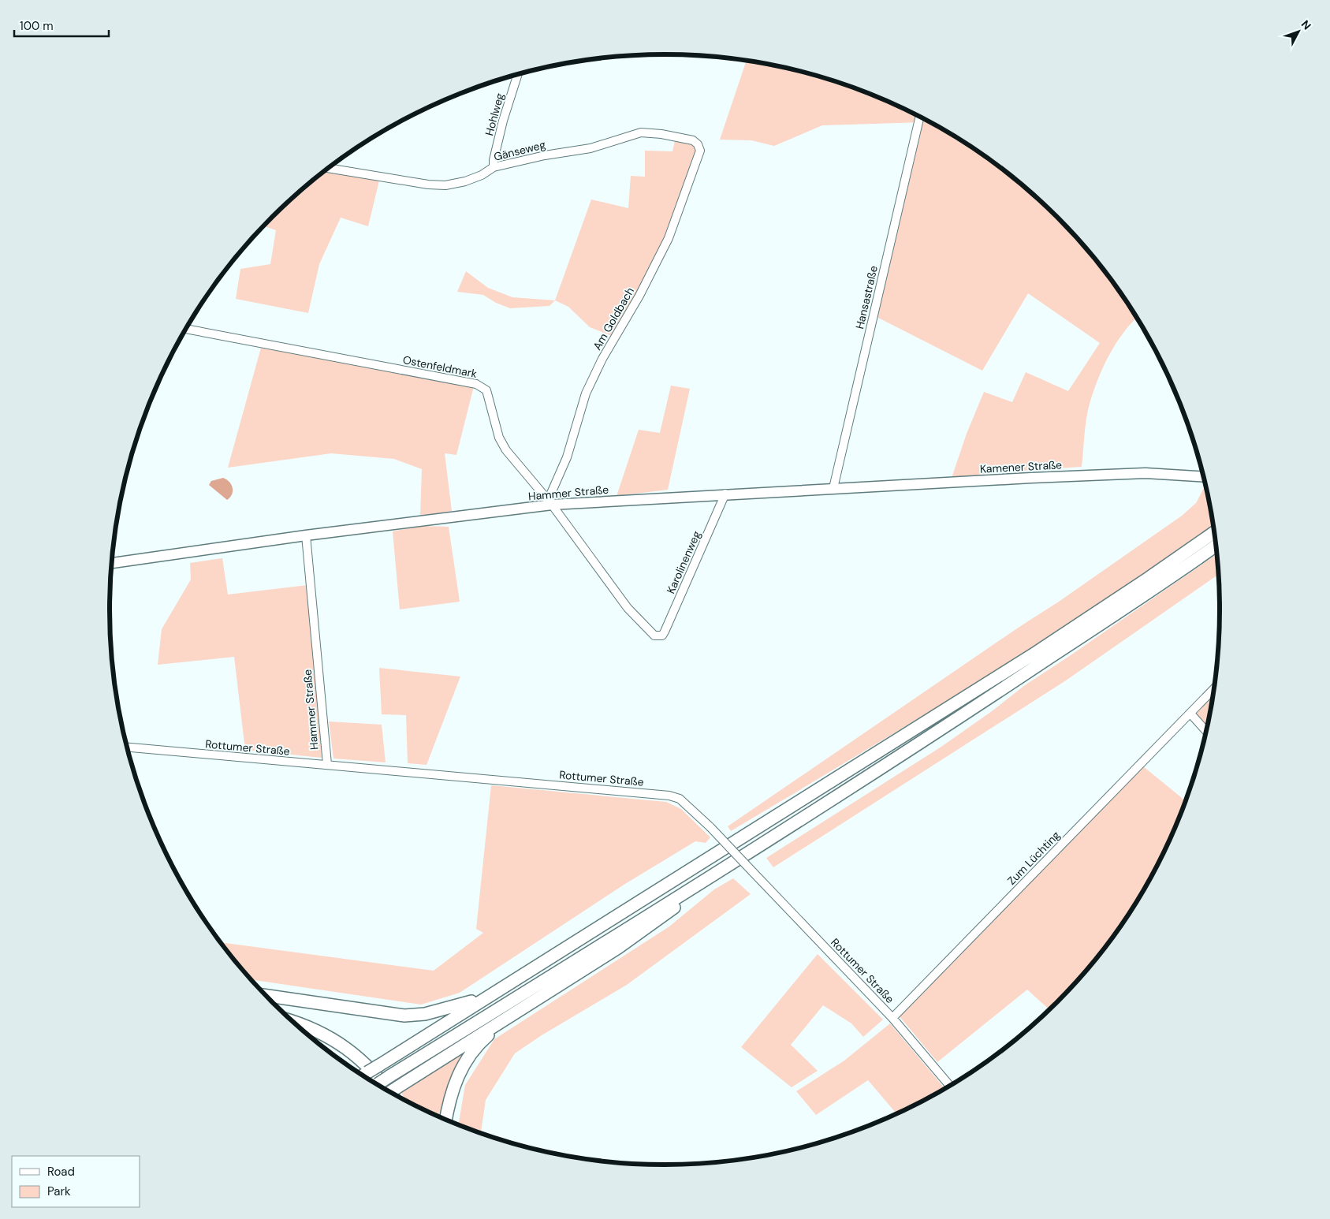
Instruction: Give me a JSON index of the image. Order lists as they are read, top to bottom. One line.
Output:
{"streets":{"main road":["Kamener Straße","Hammer Straße"],"street":["Hohlweg","Gänseweg","Hansastraße","Am Goldbach","Ostenfeldmark","Karolinenweg","Rottumer Straße","Zum Lüchting"]},"crossings":[["Hohlweg","Gänseweg"],["Gänseweg","Am Goldbach"],["Hansastraße","Kamener Straße"],["Hansastraße","Hammer Straße"],["Am Goldbach","Ostenfeldmark"],["Am Goldbach","Hammer Straße"],["Ostenfeldmark","Hammer Straße"],["Ostenfeldmark","Karolinenweg"],["Kamener Straße","Hammer Straße"],["Hammer Straße","Karolinenweg"],["Hammer Straße","Rottumer Straße"],["Rottumer Straße","Zum Lüchting"]],"legend":["Road","Park"],"scale_bar":"100 m","north":"top right"}
